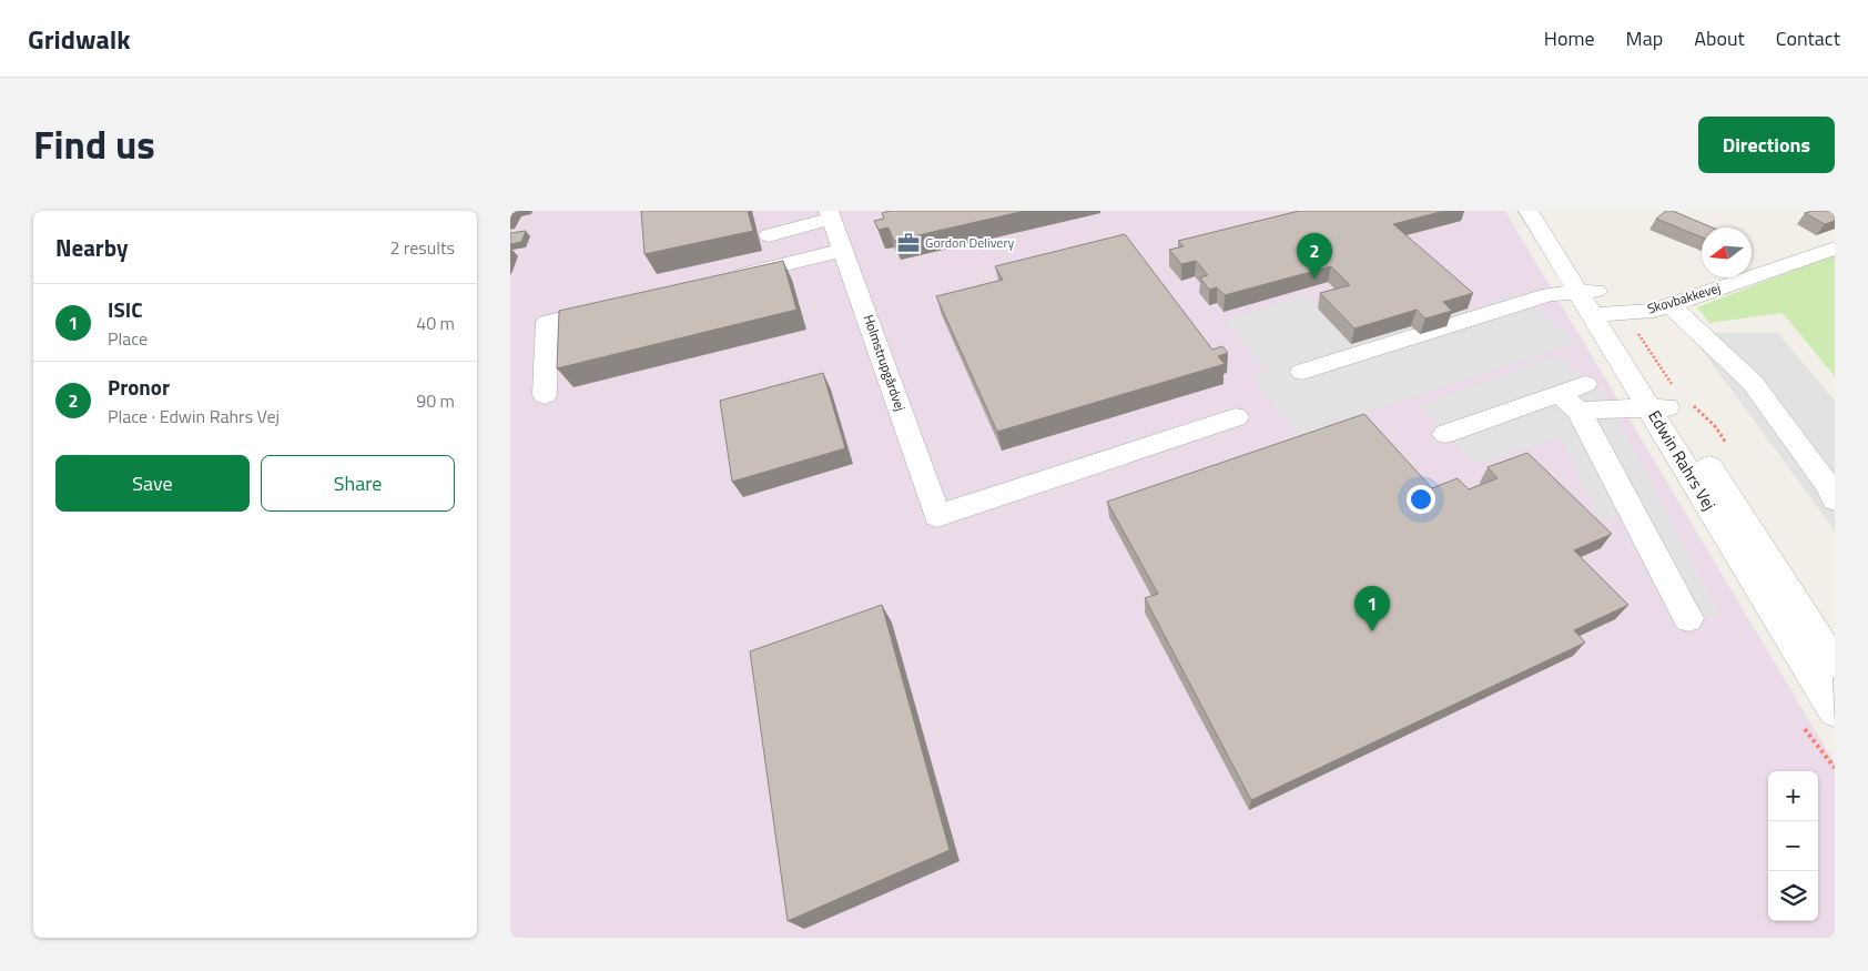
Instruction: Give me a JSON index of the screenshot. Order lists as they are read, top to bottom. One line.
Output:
{"streets":{"street":["Skovbakkevej","Holmstrupgårdvej","Edwin Rahrs Vej"]},"crossings":[["Skovbakkevej","Edwin Rahrs Vej"]],"places":{"office":["Gordon Delivery"]},"north":"left","page":{"header":"Gridwalk","nav":["Home","Map","About","Contact"],"title":"Find us","buttons":["Directions",["Save","Share"]],"heading":["Nearby","2 results"],"pins":["2","1"],"list":[{"mark":"1","name":"ISIC","note":"Place","value":"40 m"},{"mark":"2","name":"Pronor","note":"Place · Edwin Rahrs Vej","value":"90 m"}],"map_buttons":["+","−"]}}
